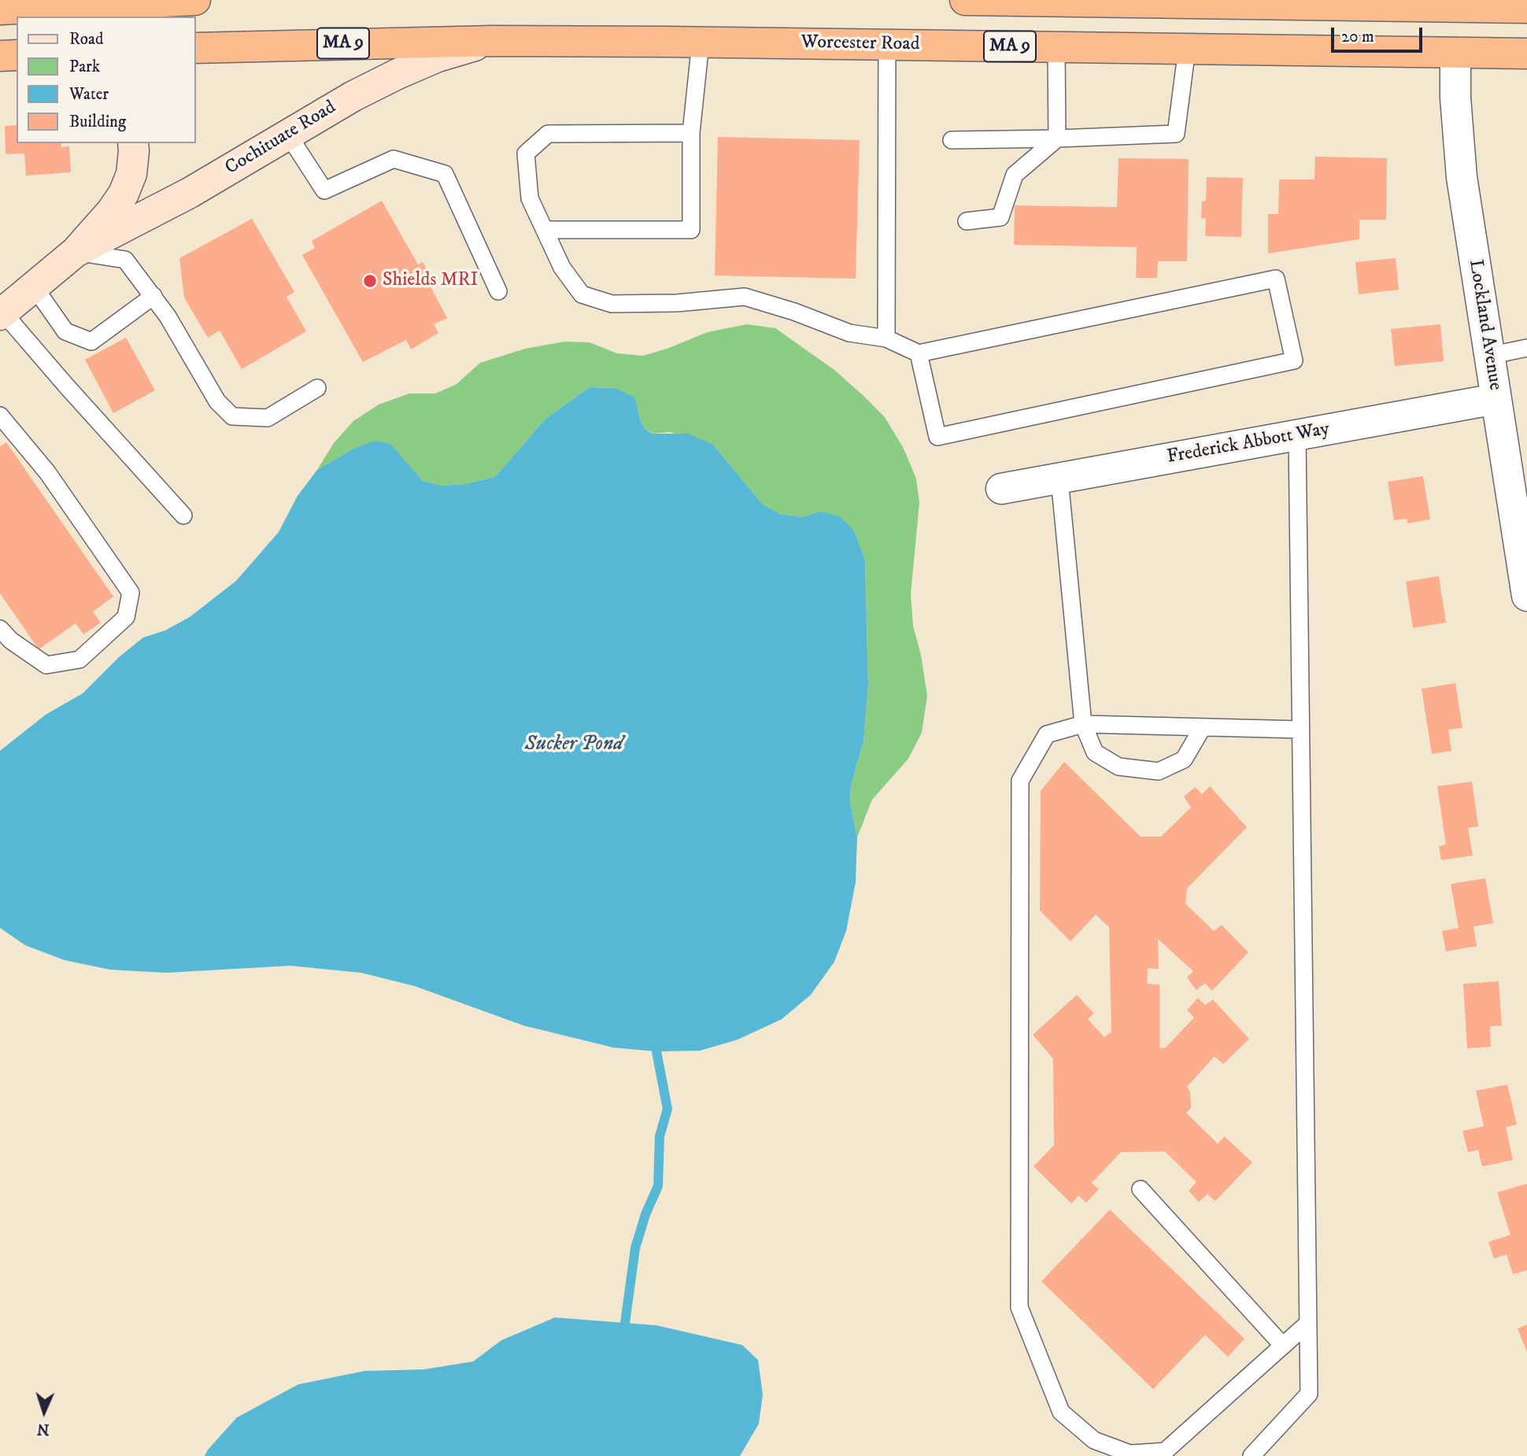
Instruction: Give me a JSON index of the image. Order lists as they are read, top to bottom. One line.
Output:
{"streets":{"highway":["MA 9","Worcester Road"],"main road":["Cochituate Road"],"street":["Lockland Avenue","Frederick Abbott Way"]},"crossings":[["Worcester Road","Cochituate Road"],["Worcester Road","Lockland Avenue"],["Lockland Avenue","Frederick Abbott Way"]],"water":["Sucker Pond"],"places":["Shields MRI"],"legend":["Road","Park","Water","Building"],"scale_bar":"20 m","north":"bottom"}
